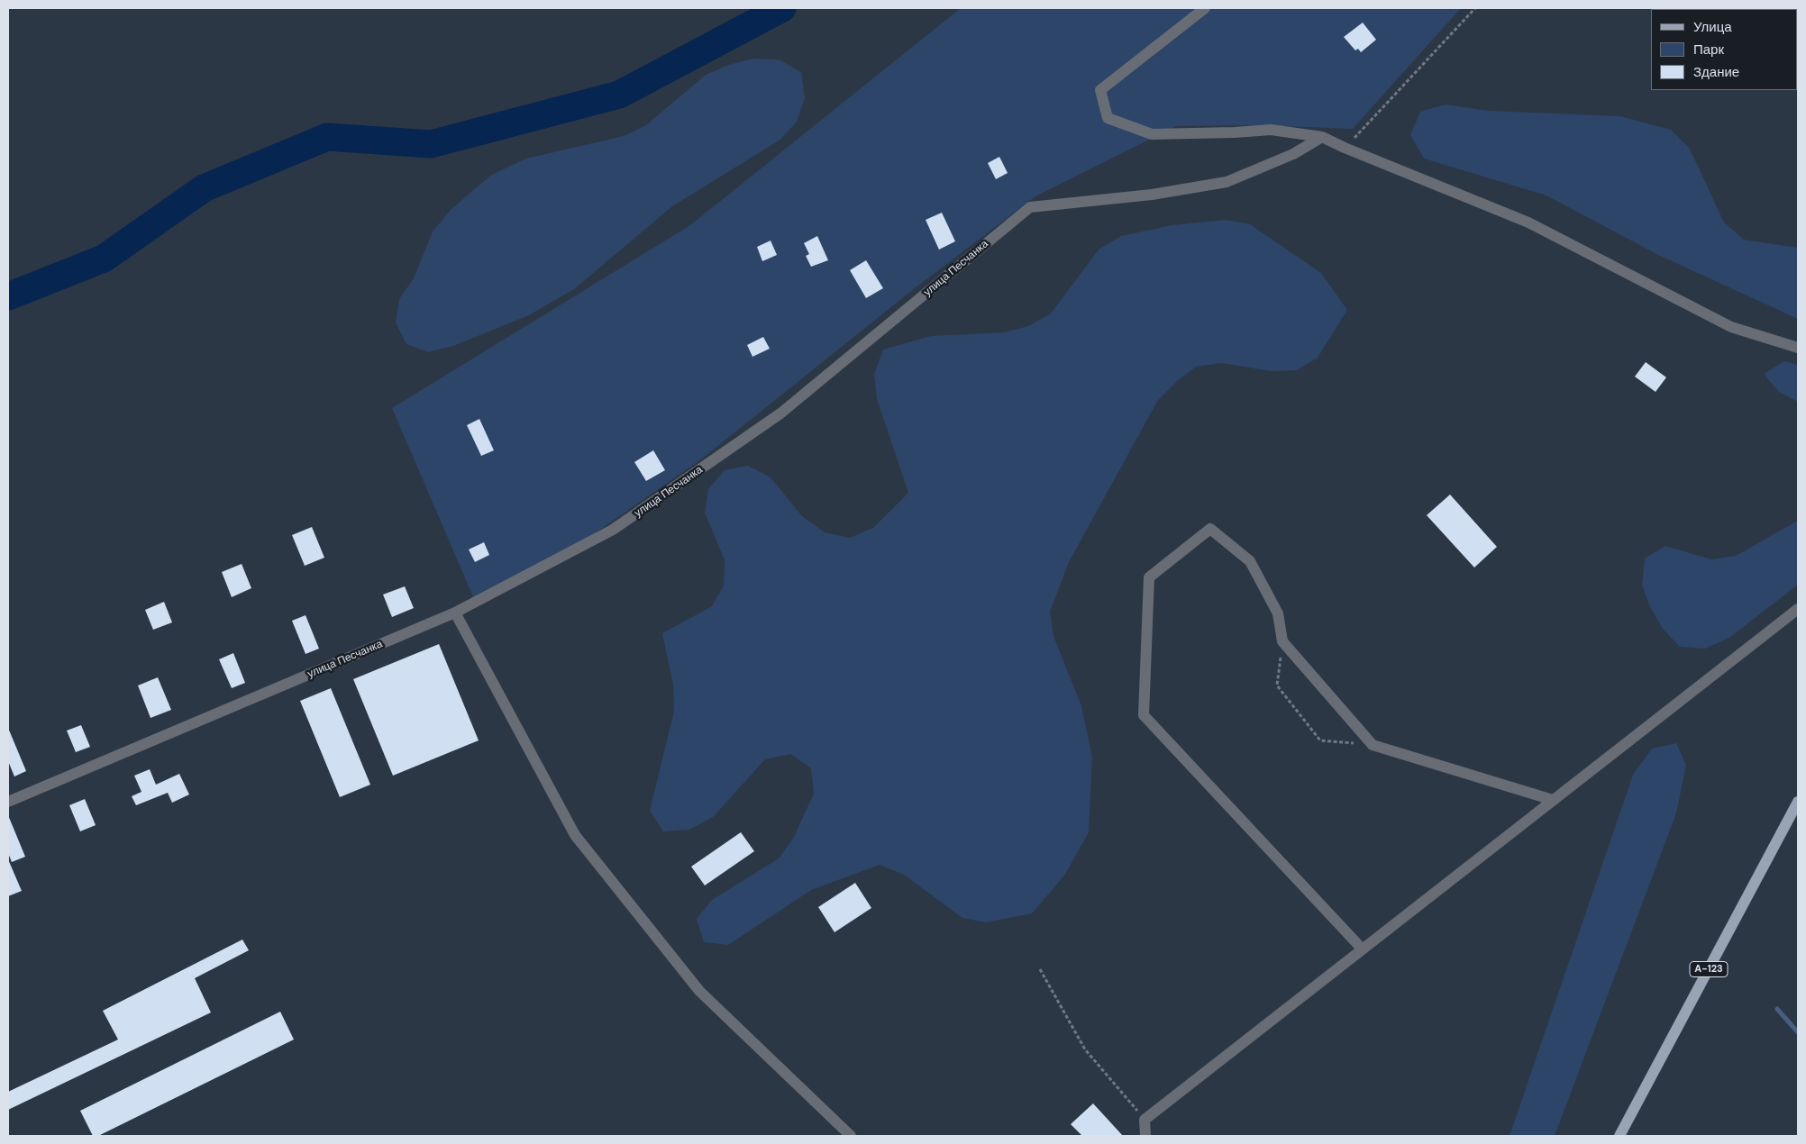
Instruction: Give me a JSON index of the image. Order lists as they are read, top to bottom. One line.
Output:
{"streets":{"main road":["А-123"],"street":["улица Песчанка"]},"legend":["Улица","Парк","Здание"]}
